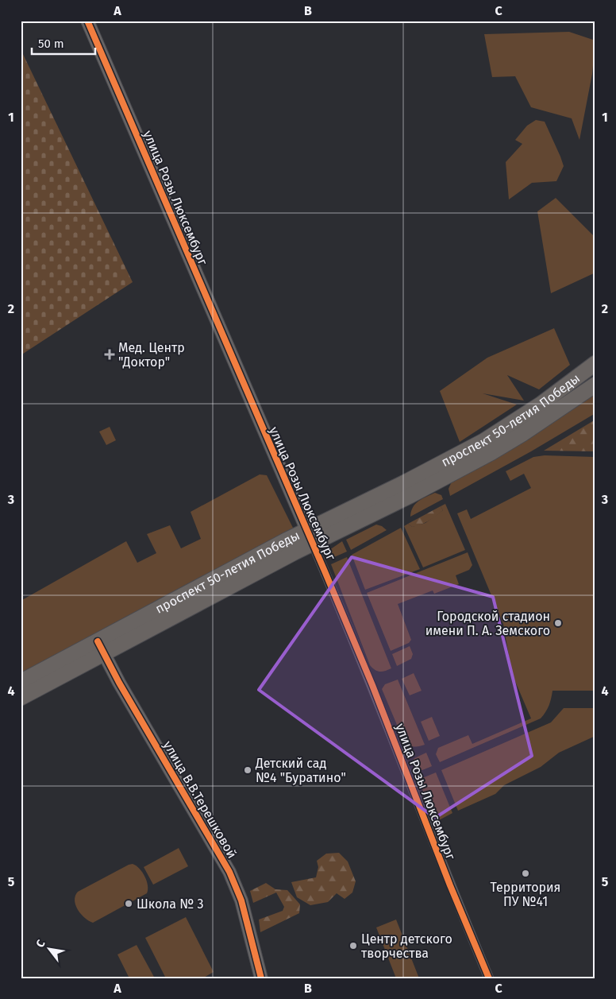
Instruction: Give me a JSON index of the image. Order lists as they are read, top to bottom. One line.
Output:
{"streets":{"main road":["проспект 50-летия Победы"],"street":["улица Розы Люксембург","улица В.В.Терешковой"]},"crossings":[["улица Розы Люксембург","проспект 50-летия Победы"],["проспект 50-летия Победы","улица В.В.Терешковой"]],"places":{"health":["Мед. Центр \"Доктор\""],"other":["Городской стадион имени П. А. Земского","Детский сад №4 \"Буратино\"","Территория ПУ №41","Школа № 3","Центр детского творчества"]},"scale_bar":"50 m","north":"top left","grid":{"columns":["A","B","C"],"rows":["1","2","3","4","5"]}}
